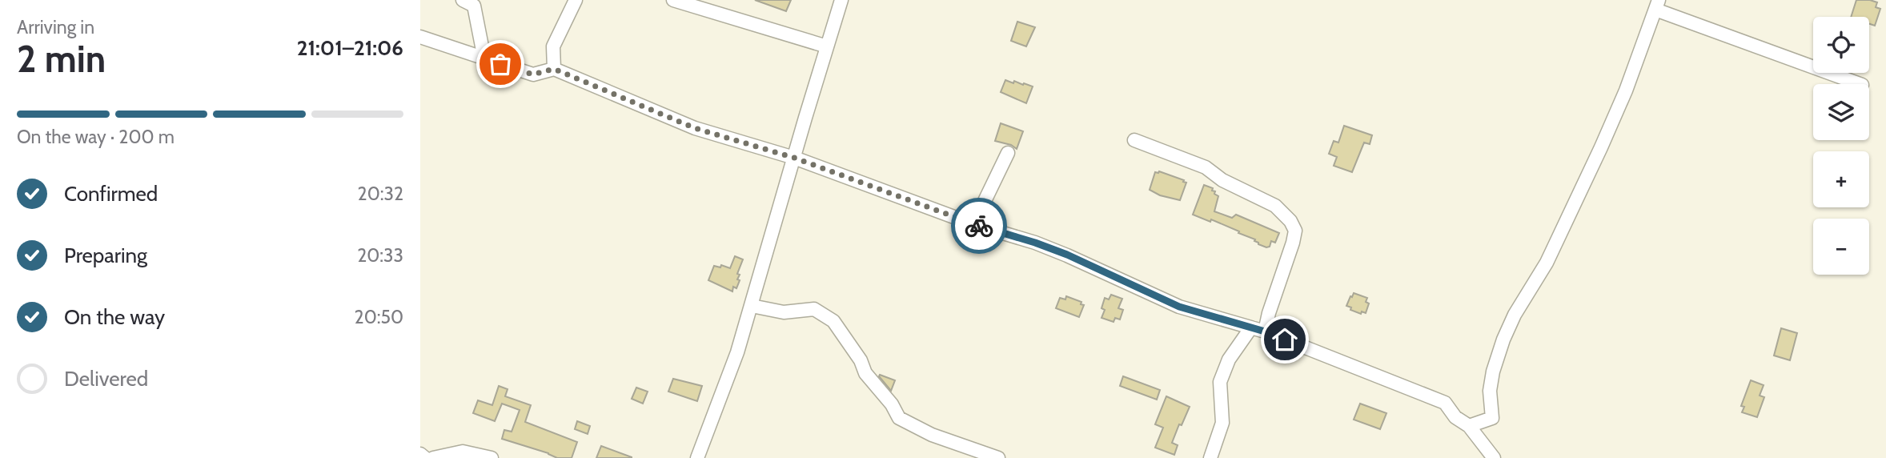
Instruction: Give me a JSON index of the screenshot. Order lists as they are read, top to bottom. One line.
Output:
{"page":{"heading":["2 min","Arriving in","21:01–21:06"],"map_buttons":["+","−"],"bar":"On the way · 200 m","list":[["Confirmed","20:32"],["Preparing","20:33"],["On the way","20:50"],"Delivered"]}}
